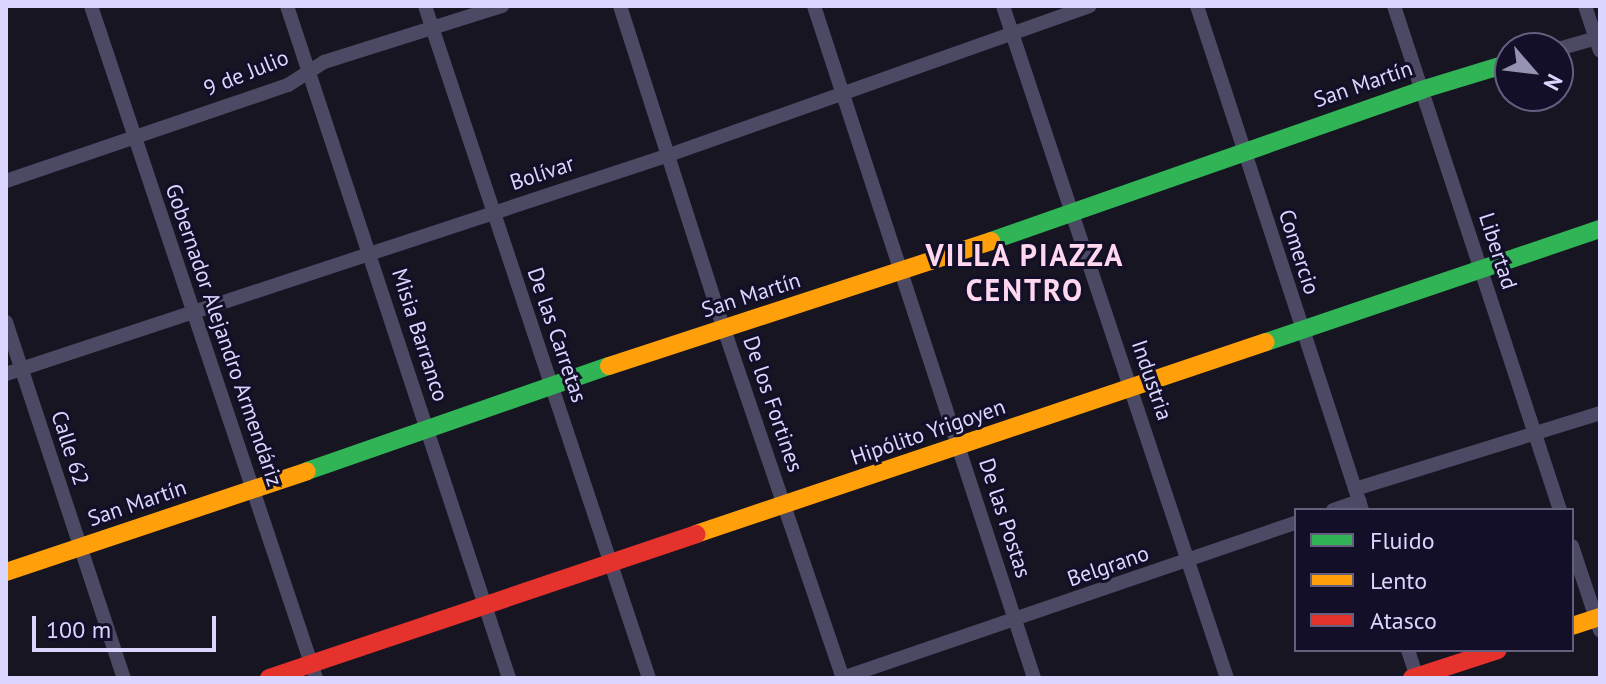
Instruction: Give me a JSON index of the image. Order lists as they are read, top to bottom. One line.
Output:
{"streets":{"street":["9 de Julio","San Martín","Bolívar","Libertad","Comercio","Gobernador Alejandro Armendáriz","Misia Barranco","De las Carretas","Industria","De los Fortines","Hipólito Yrigoyen","Calle 62","De las Postas","Belgrano"]},"crossings":[["9 de Julio","Gobernador Alejandro Armendáriz"],["9 de Julio","Misia Barranco"],["9 de Julio","De las Carretas"],["San Martín","Libertad"],["San Martín","Comercio"],["San Martín","Gobernador Alejandro Armendáriz"],["San Martín","Misia Barranco"],["San Martín","De las Carretas"],["San Martín","Industria"],["San Martín","De los Fortines"],["San Martín","Calle 62"],["San Martín","De las Postas"],["Bolívar","Gobernador Alejandro Armendáriz"],["Bolívar","Misia Barranco"],["Bolívar","De las Carretas"],["Bolívar","Industria"],["Bolívar","De los Fortines"],["Bolívar","Calle 62"],["Bolívar","De las Postas"],["Libertad","Hipólito Yrigoyen"],["Comercio","Hipólito Yrigoyen"],["Gobernador Alejandro Armendáriz","Hipólito Yrigoyen"],["Misia Barranco","Hipólito Yrigoyen"],["De las Carretas","Hipólito Yrigoyen"],["Industria","Hipólito Yrigoyen"],["Industria","Belgrano"],["De los Fortines","Hipólito Yrigoyen"],["De los Fortines","Belgrano"],["Hipólito Yrigoyen","De las Postas"],["De las Postas","Belgrano"]],"districts":["VILLA PIAZZA CENTRO"],"legend":["Fluido","Lento","Atasco"],"scale_bar":"100 m","north":"bottom right"}
